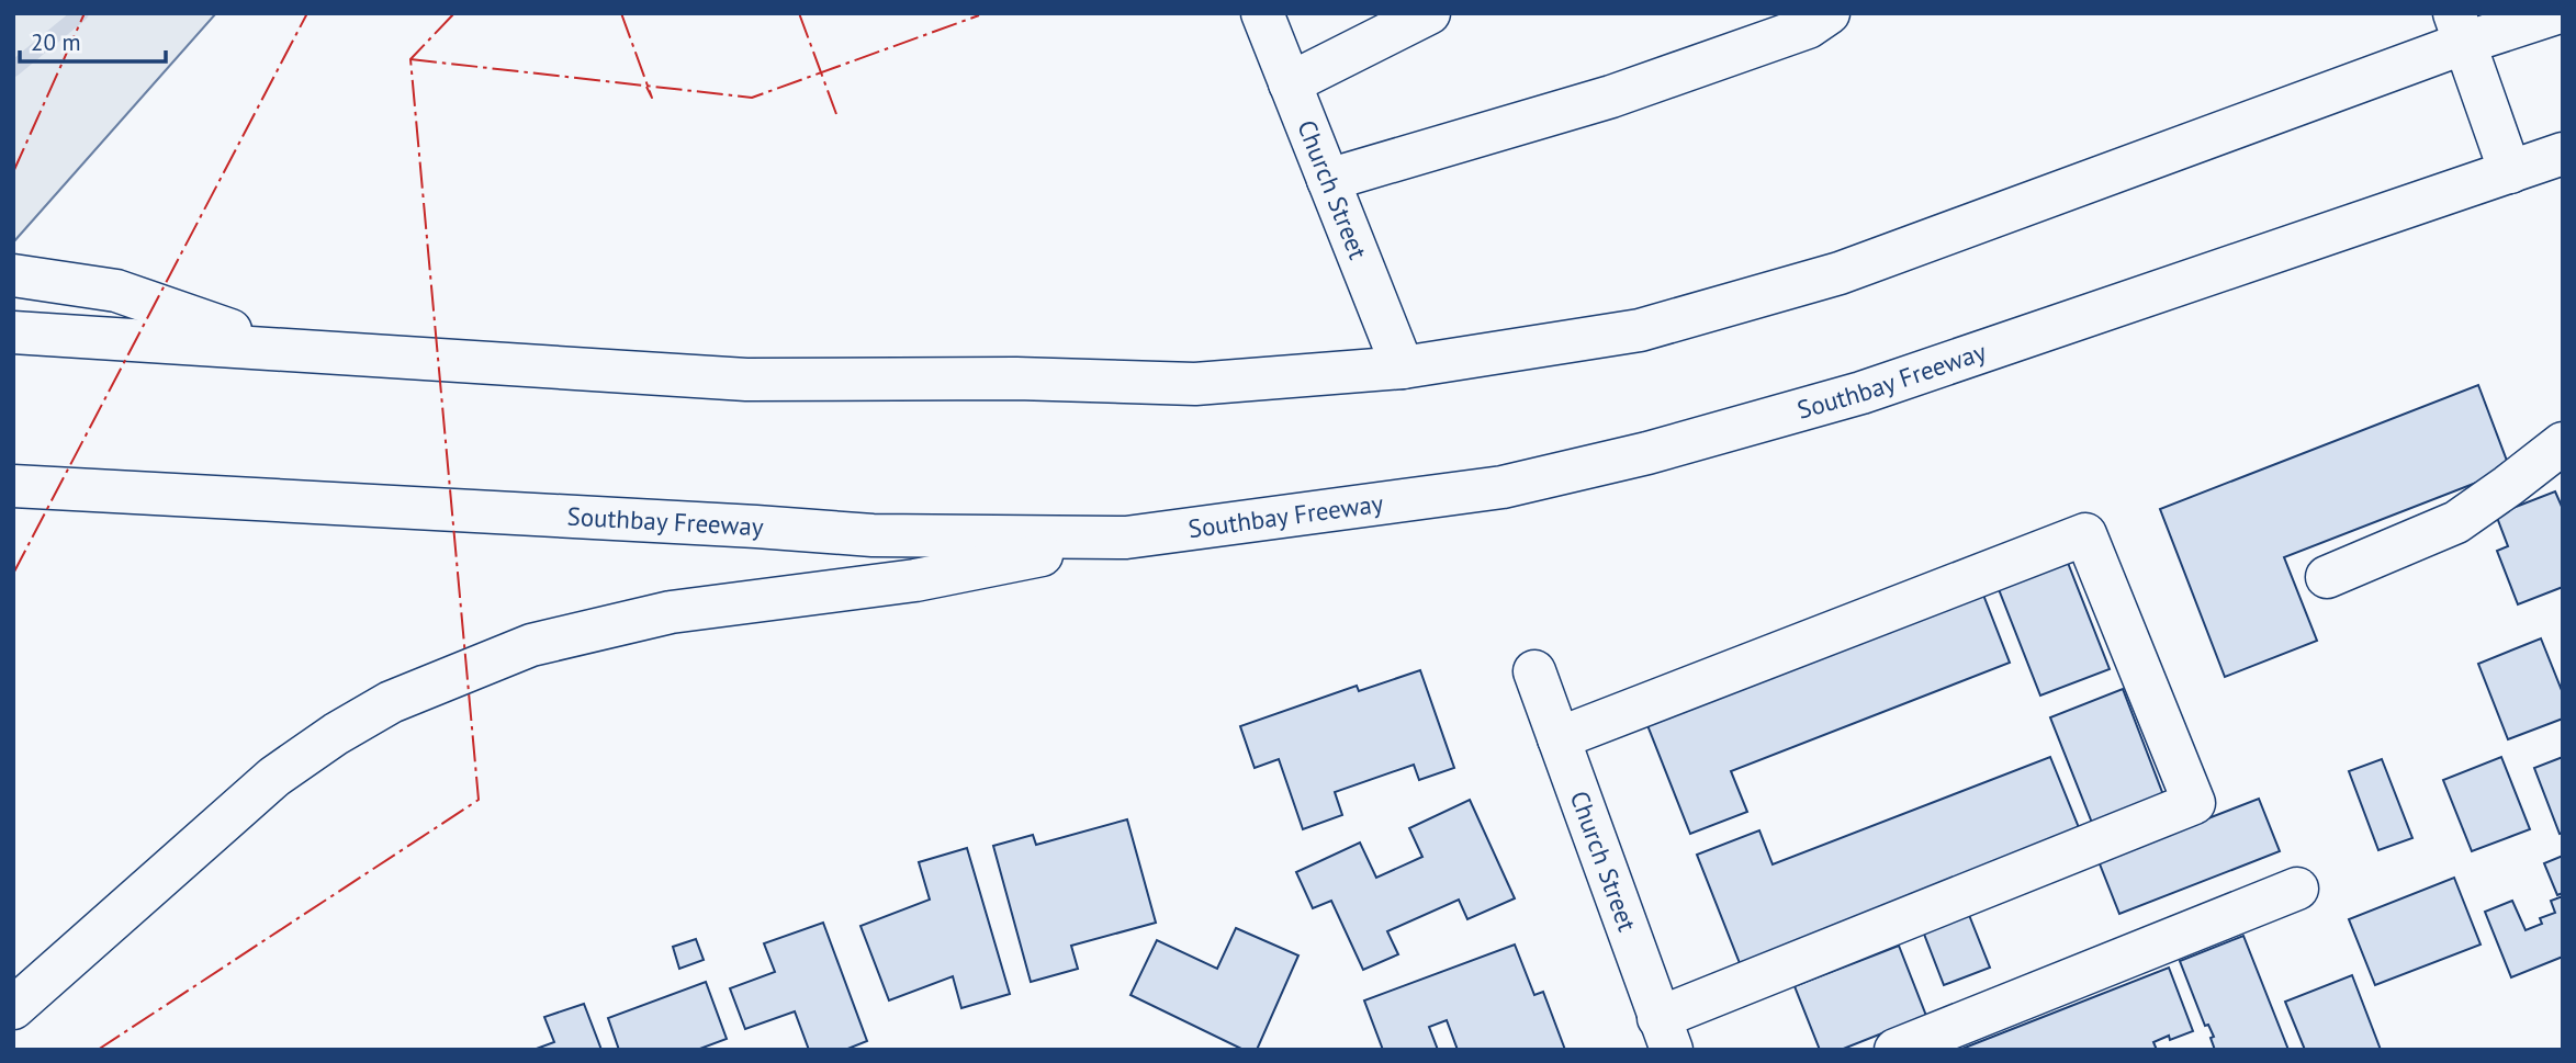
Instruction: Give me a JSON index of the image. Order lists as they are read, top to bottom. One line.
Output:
{"streets":{"main road":["Church Street","Southbay Freeway"]},"scale_bar":"20 m"}
